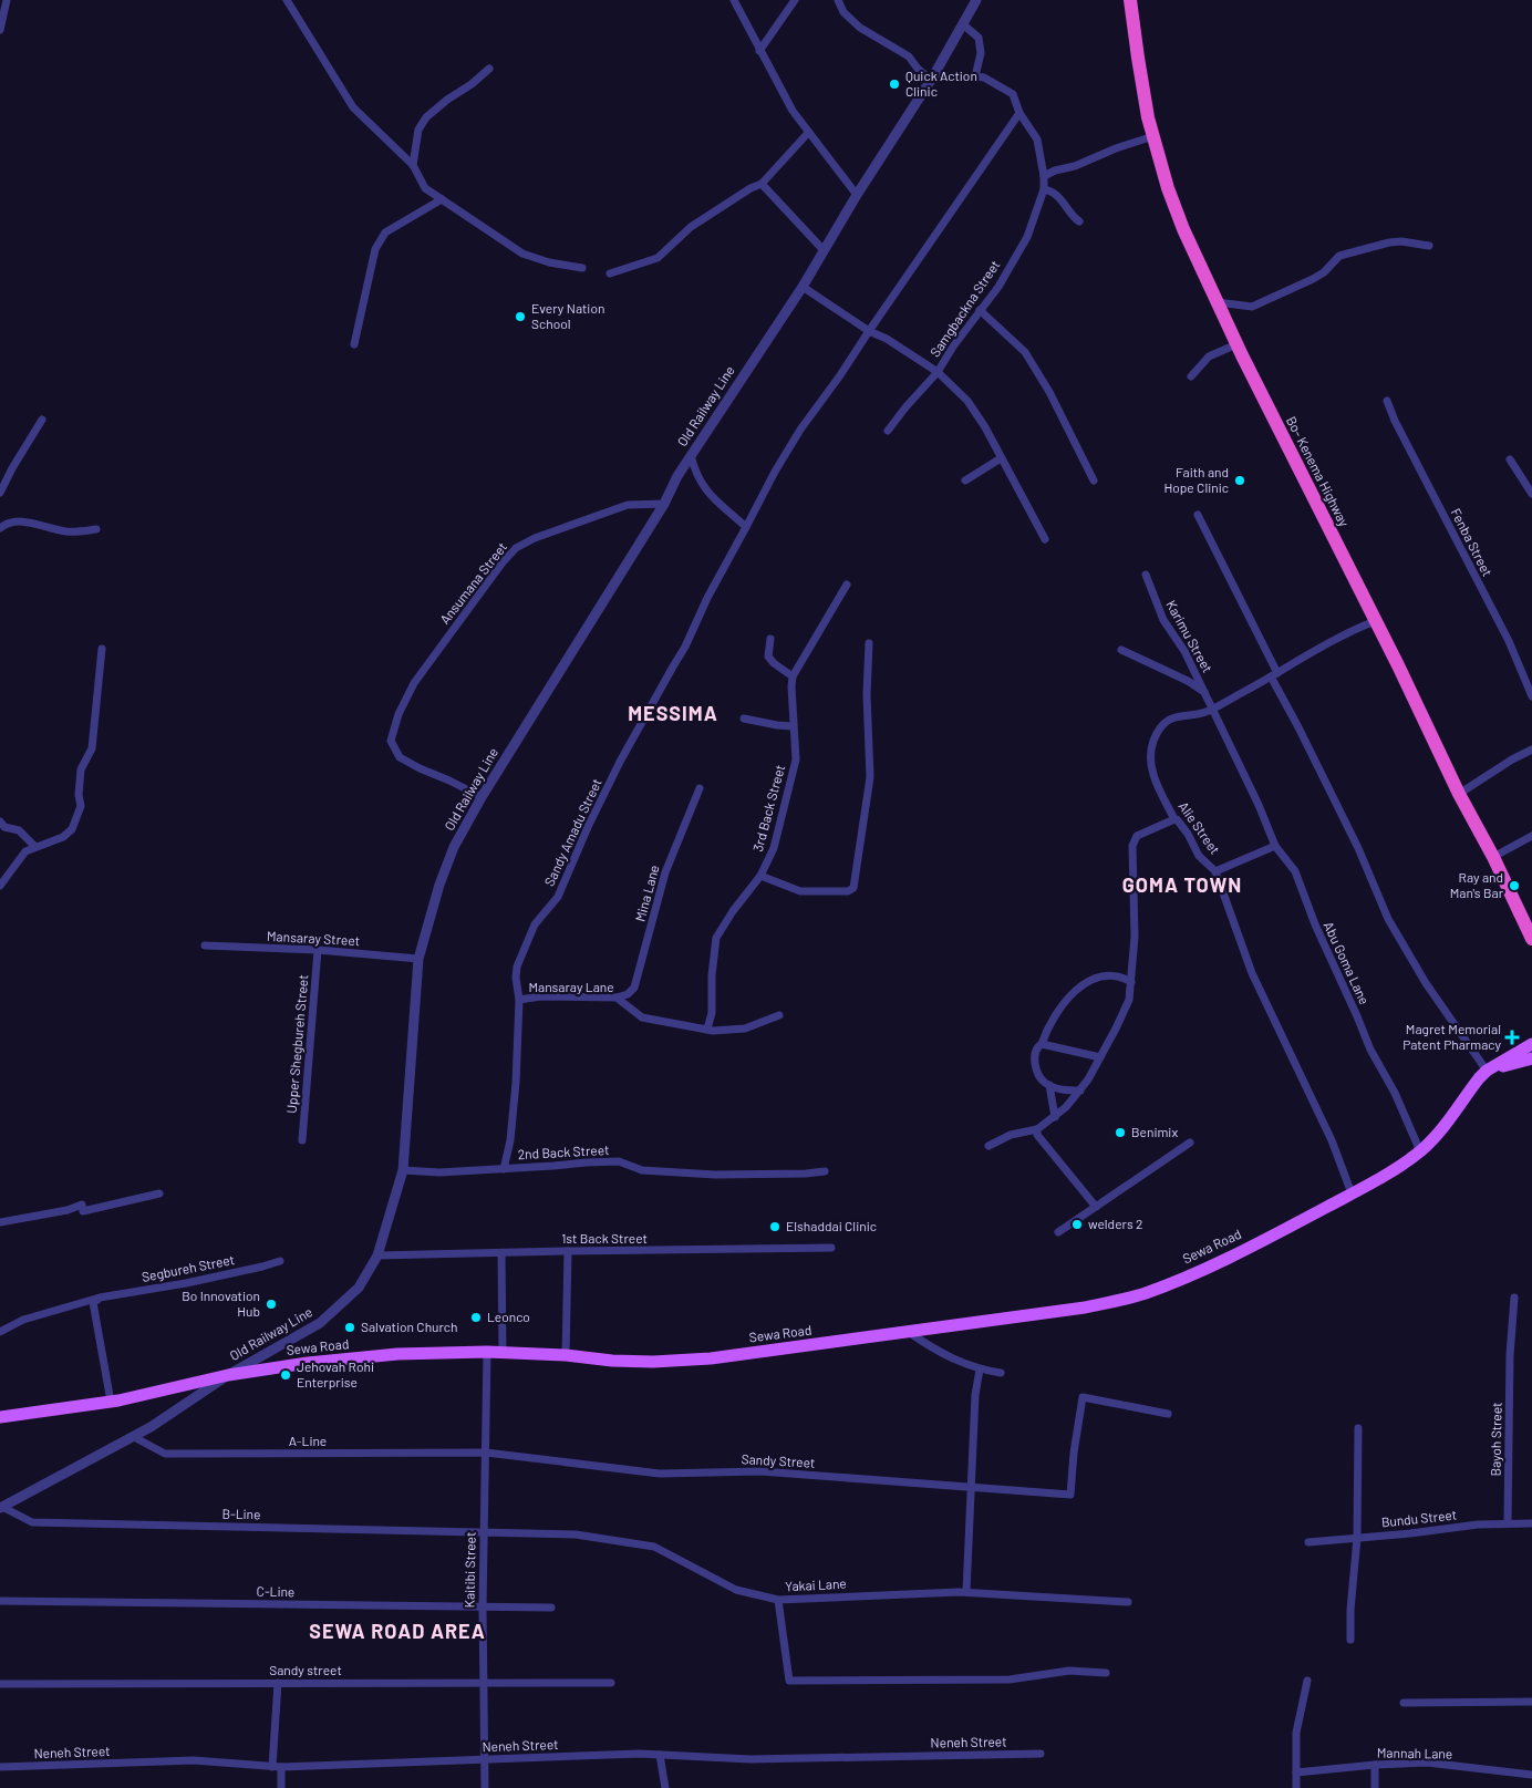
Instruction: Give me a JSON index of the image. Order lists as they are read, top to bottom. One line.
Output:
{"streets":{"highway":["Bo- Kenema Highway"],"main road":["Sewa Road"],"street":["Samgbackna Street","Old Railway Line","Fenba Street","Ansumana Street","Karimu Street","3rd Back Street","Alie Street","Sandy Amadu Street","Mina Lane","Mansaray Street","Abu Goma Lane","Mansaray Lane","Upper Shegbureh Street","2nd Back Street","1st Back Street","Segbureh Street","Bayoh Street","A-Line","Sandy Street","B-Line","Bundu Street","Kaitibi Street","Yakai Lane","C-Line","Sandy street","Neneh Street","Mannah Lane"]},"crossings":[["Samgbackna Street","Sandy Amadu Street"],["Old Railway Line","Ansumana Street"],["Old Railway Line","Mansaray Street"],["Old Railway Line","2nd Back Street"],["Old Railway Line","1st Back Street"],["Old Railway Line","Sewa Road"],["Old Railway Line","A-Line"],["Old Railway Line","B-Line"],["Bo- Kenema Highway","Alie Street"],["Karimu Street","Alie Street"],["Karimu Street","Abu Goma Lane"],["3rd Back Street","Mansaray Lane"],["Alie Street","Sewa Road"],["Sandy Amadu Street","Mansaray Lane"],["Sandy Amadu Street","2nd Back Street"],["Mina Lane","Mansaray Lane"],["Mansaray Street","Upper Shegbureh Street"],["Abu Goma Lane","Sewa Road"],["Sewa Road","Kaitibi Street"],["Bayoh Street","Bundu Street"],["A-Line","Sandy Street"],["A-Line","Kaitibi Street"],["Sandy Street","Kaitibi Street"],["B-Line","Kaitibi Street"],["B-Line","Yakai Lane"],["Kaitibi Street","Yakai Lane"],["Kaitibi Street","C-Line"],["Kaitibi Street","Sandy street"],["Kaitibi Street","Neneh Street"]],"districts":["MESSIMA","GOMA TOWN","SEWA ROAD AREA"],"places":{"other":["Quick Action Clinic","Every Nation School","Faith and Hope Clinic","Ray and Man's Bar","Benimix","welders 2","Elshaddai Clinic","Bo Innovation Hub","Leonco","Salvation Church","Jehovah Rohi Enterprise"],"health":["Magret Memorial Patent Pharmacy"]}}
